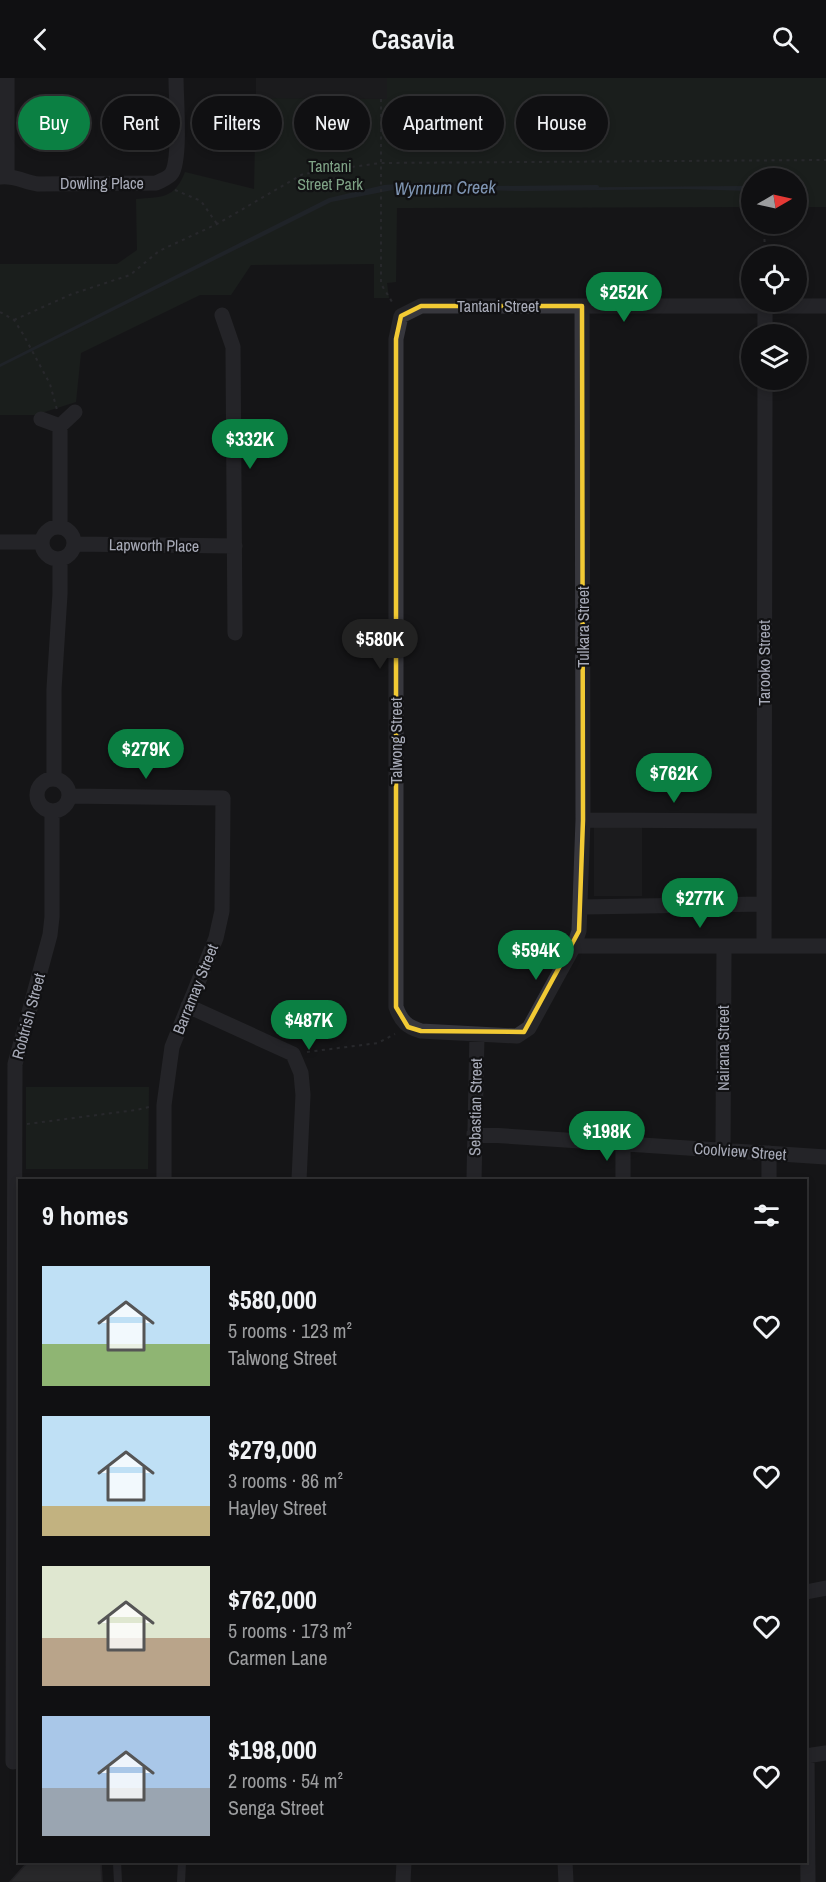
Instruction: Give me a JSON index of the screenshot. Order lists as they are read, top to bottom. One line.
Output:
{"streets":{"street":["Dowling Place","Tantani Street","Lapworth Place","Tulkara Street","Tarooko Street","Talwong Street","Barramay Street","Robtrish Street","Nairana Street","Sebastian Street","Coolview Street"]},"crossings":[["Tantani Street","Tulkara Street"],["Tantani Street","Talwong Street"],["Tulkara Street","Sebastian Street"],["Barramay Street","Robtrish Street"],["Nairana Street","Coolview Street"],["Sebastian Street","Coolview Street"]],"water":["Wynnum Creek"],"parks":["Tantani Street Park"],"north":"right","page":{"header":"Casavia","chip":["Buy","Rent","Filters","New","Apartment","House"],"price":["$252K","$332K","$580K","$279K","$762K","$277K","$594K","$487K","$198K"],"heading":"9 homes","list":[{"name":"$580,000","note":"5 rooms · 123 m² · Talwong Street"},{"name":"$279,000","note":"3 rooms · 86 m² · Hayley Street"},{"name":"$762,000","note":"5 rooms · 173 m² · Carmen Lane"},{"name":"$198,000","note":"2 rooms · 54 m² · Senga Street"}]}}
